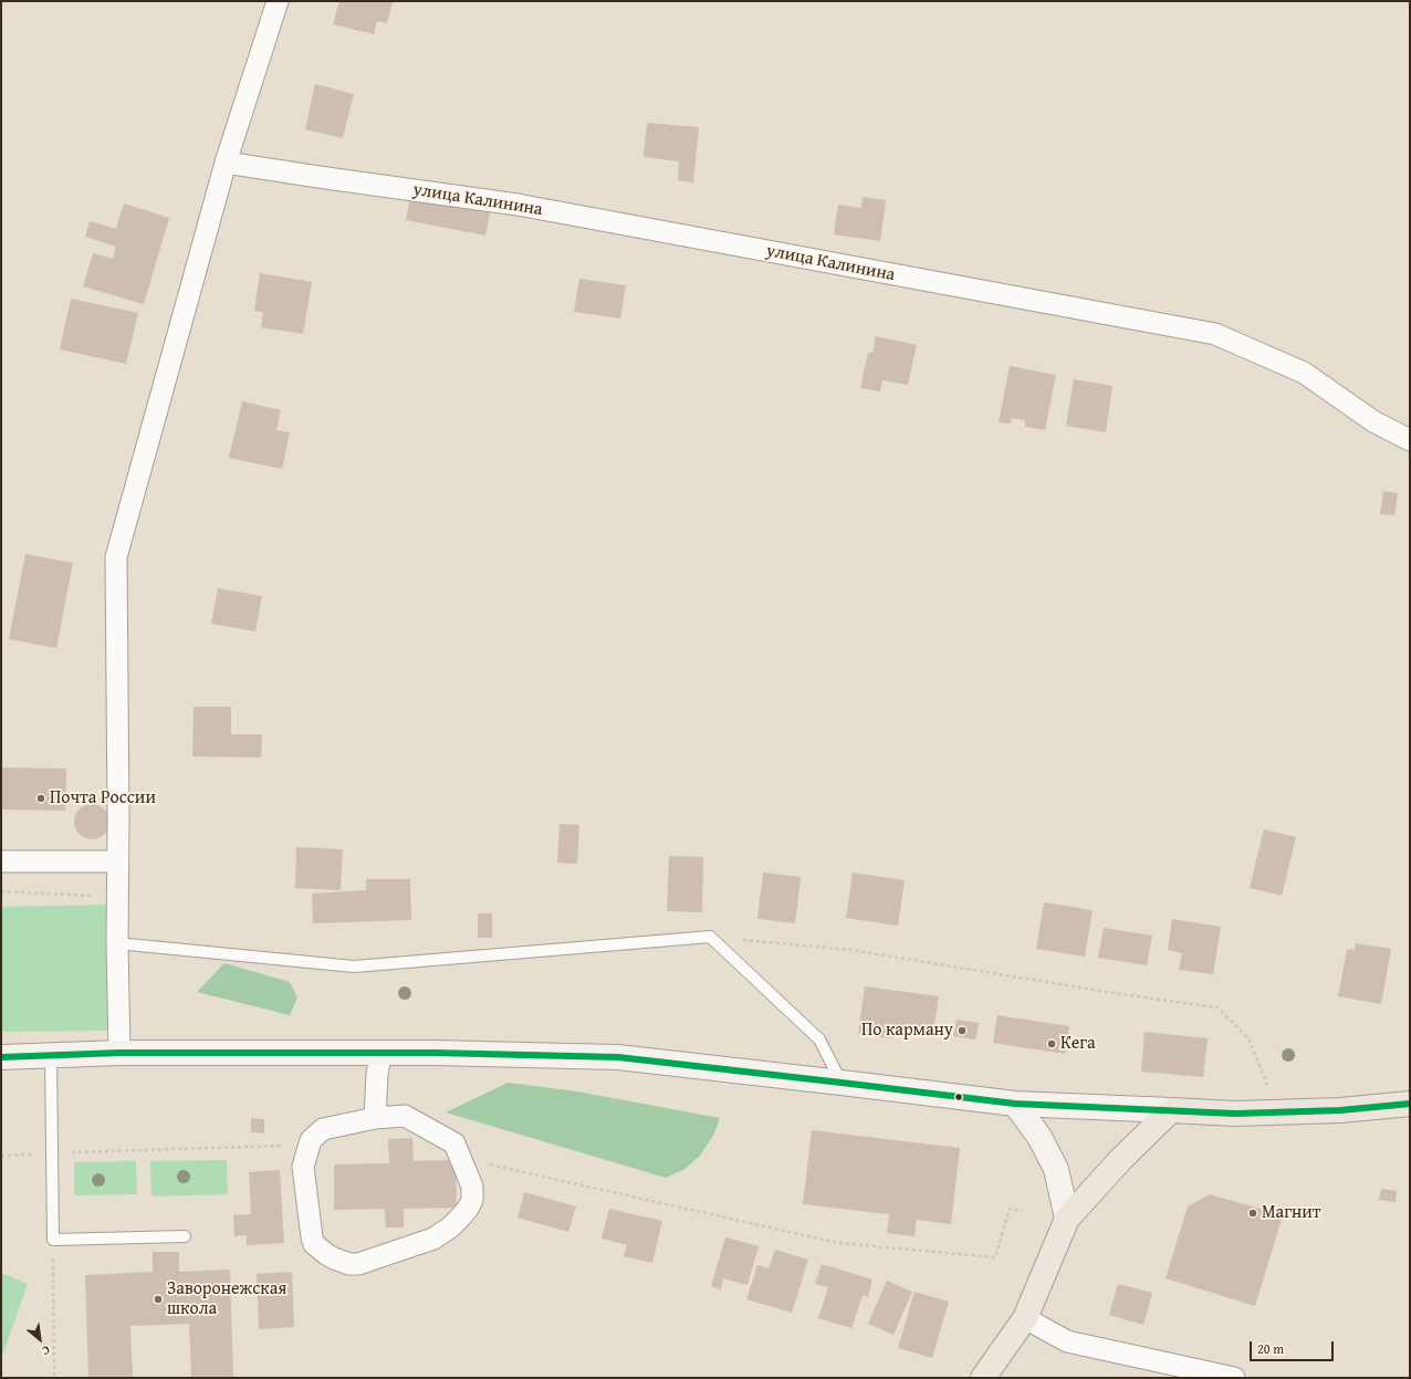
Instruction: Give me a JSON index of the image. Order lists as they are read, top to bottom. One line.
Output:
{"streets":{"street":["улица Калинина"]},"places":["Почта России","По карману","Кега","Магнит","Заворонежская школа"],"scale_bar":"20 m","north":"bottom right"}
